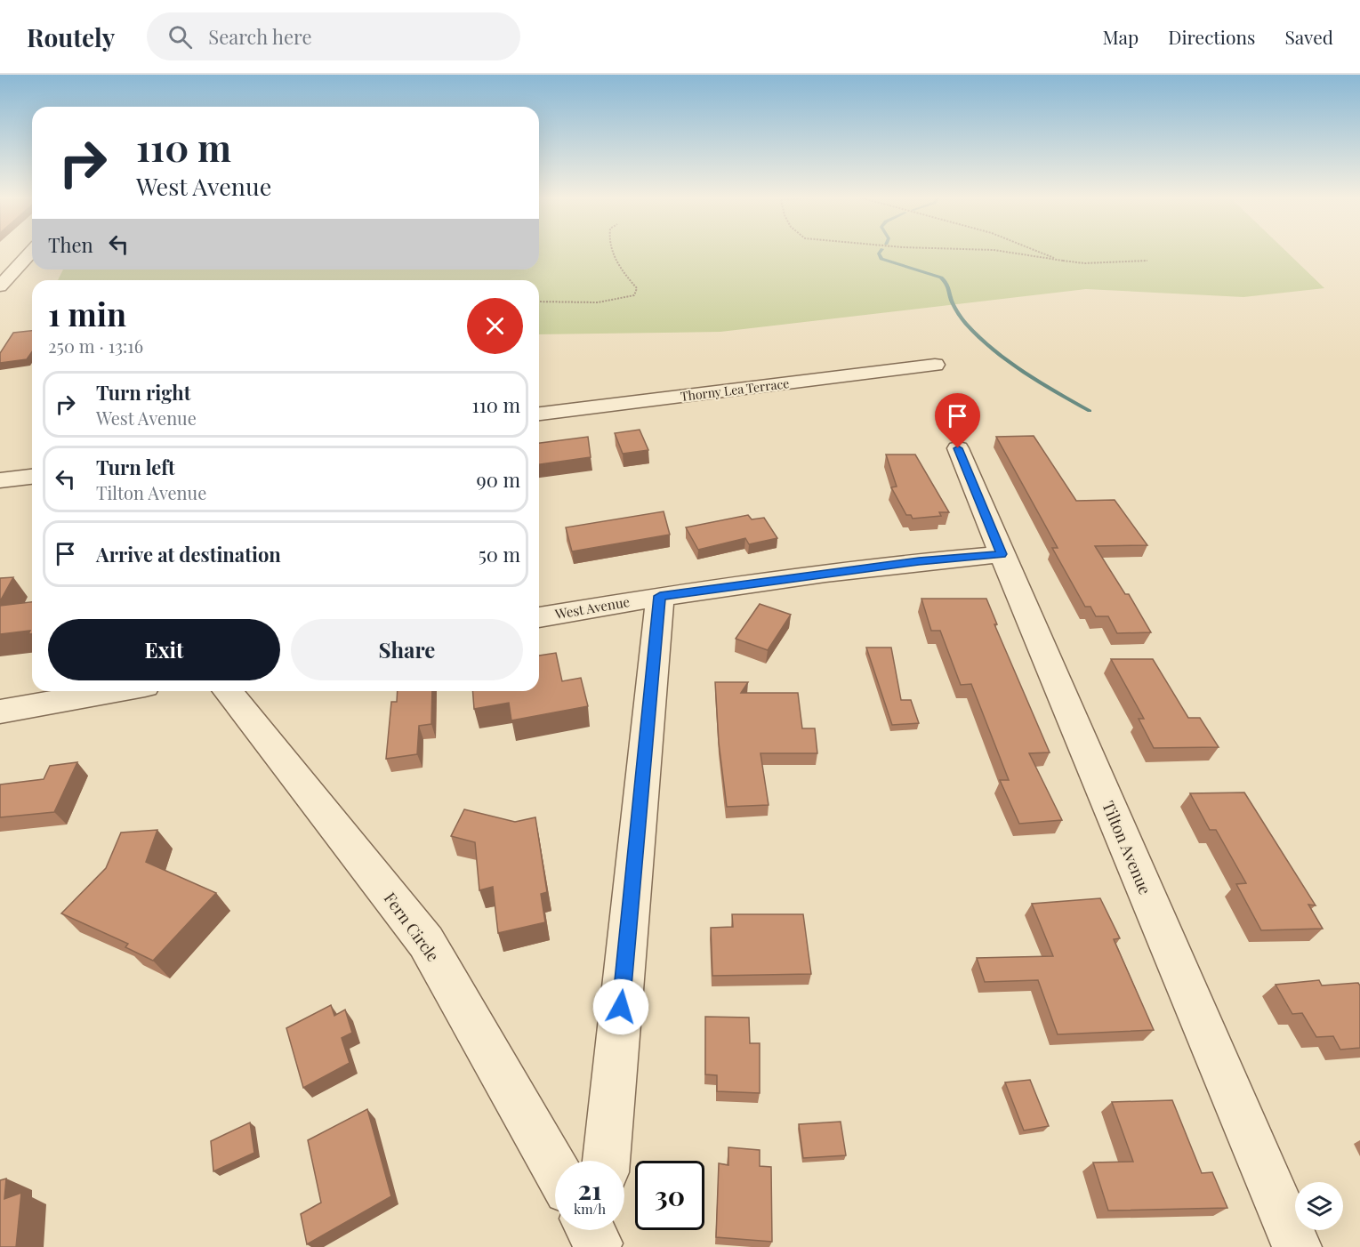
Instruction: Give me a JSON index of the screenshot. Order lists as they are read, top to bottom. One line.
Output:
{"streets":{"street":["Thorny Lea Terrace","West Avenue","Tilton Avenue","Fern Circle"]},"crossings":[["West Avenue","Tilton Avenue"]],"page":{"header":"Routely","search":"Search here","nav":["Map","Directions","Saved"],"turn":["110 m","West Avenue"],"then":"Then","heading":["1 min","250 m · 13:16"],"list":[{"name":"Turn right","note":"West Avenue","value":"110 m"},{"name":"Turn left","note":"Tilton Avenue","value":"90 m"},{"name":"Arrive at destination","value":"50 m"}],"buttons":["Exit","Share"],"speed":"21 km/h","limit":"30"}}
